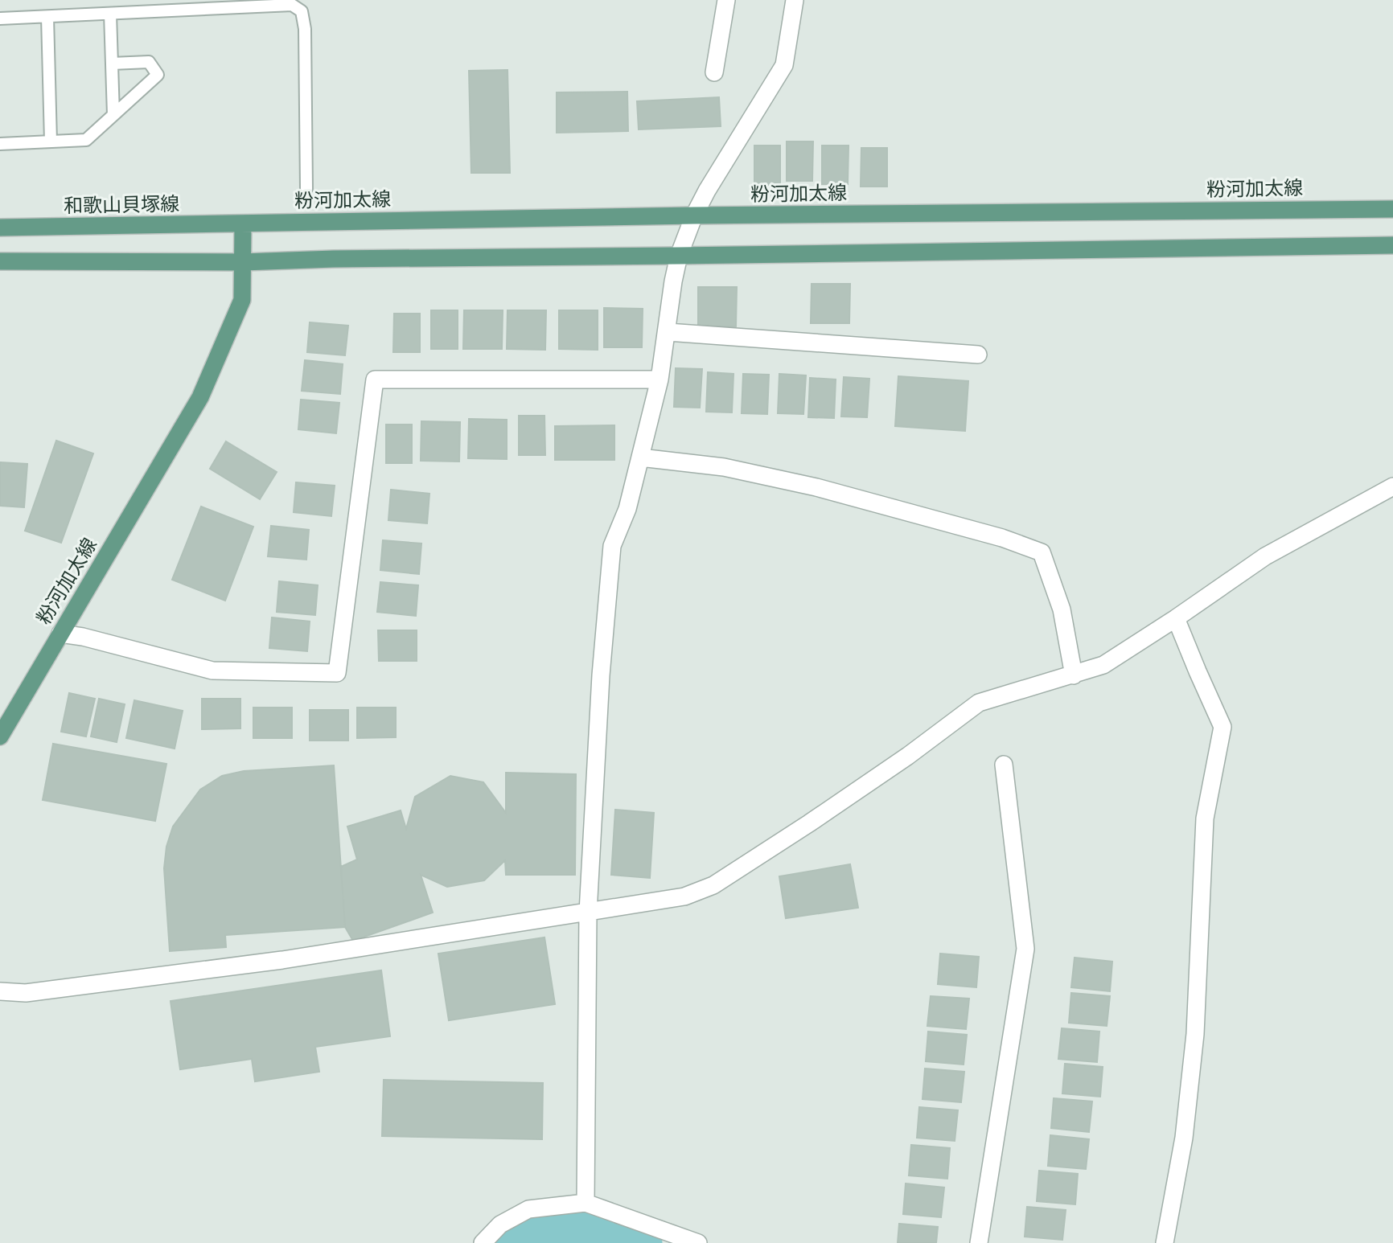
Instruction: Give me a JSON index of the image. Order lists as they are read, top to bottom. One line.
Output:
{"streets":{"main road":["粉河加太線","和歌山貝塚線"]},"crossings":[["粉河加太線","和歌山貝塚線"]]}
